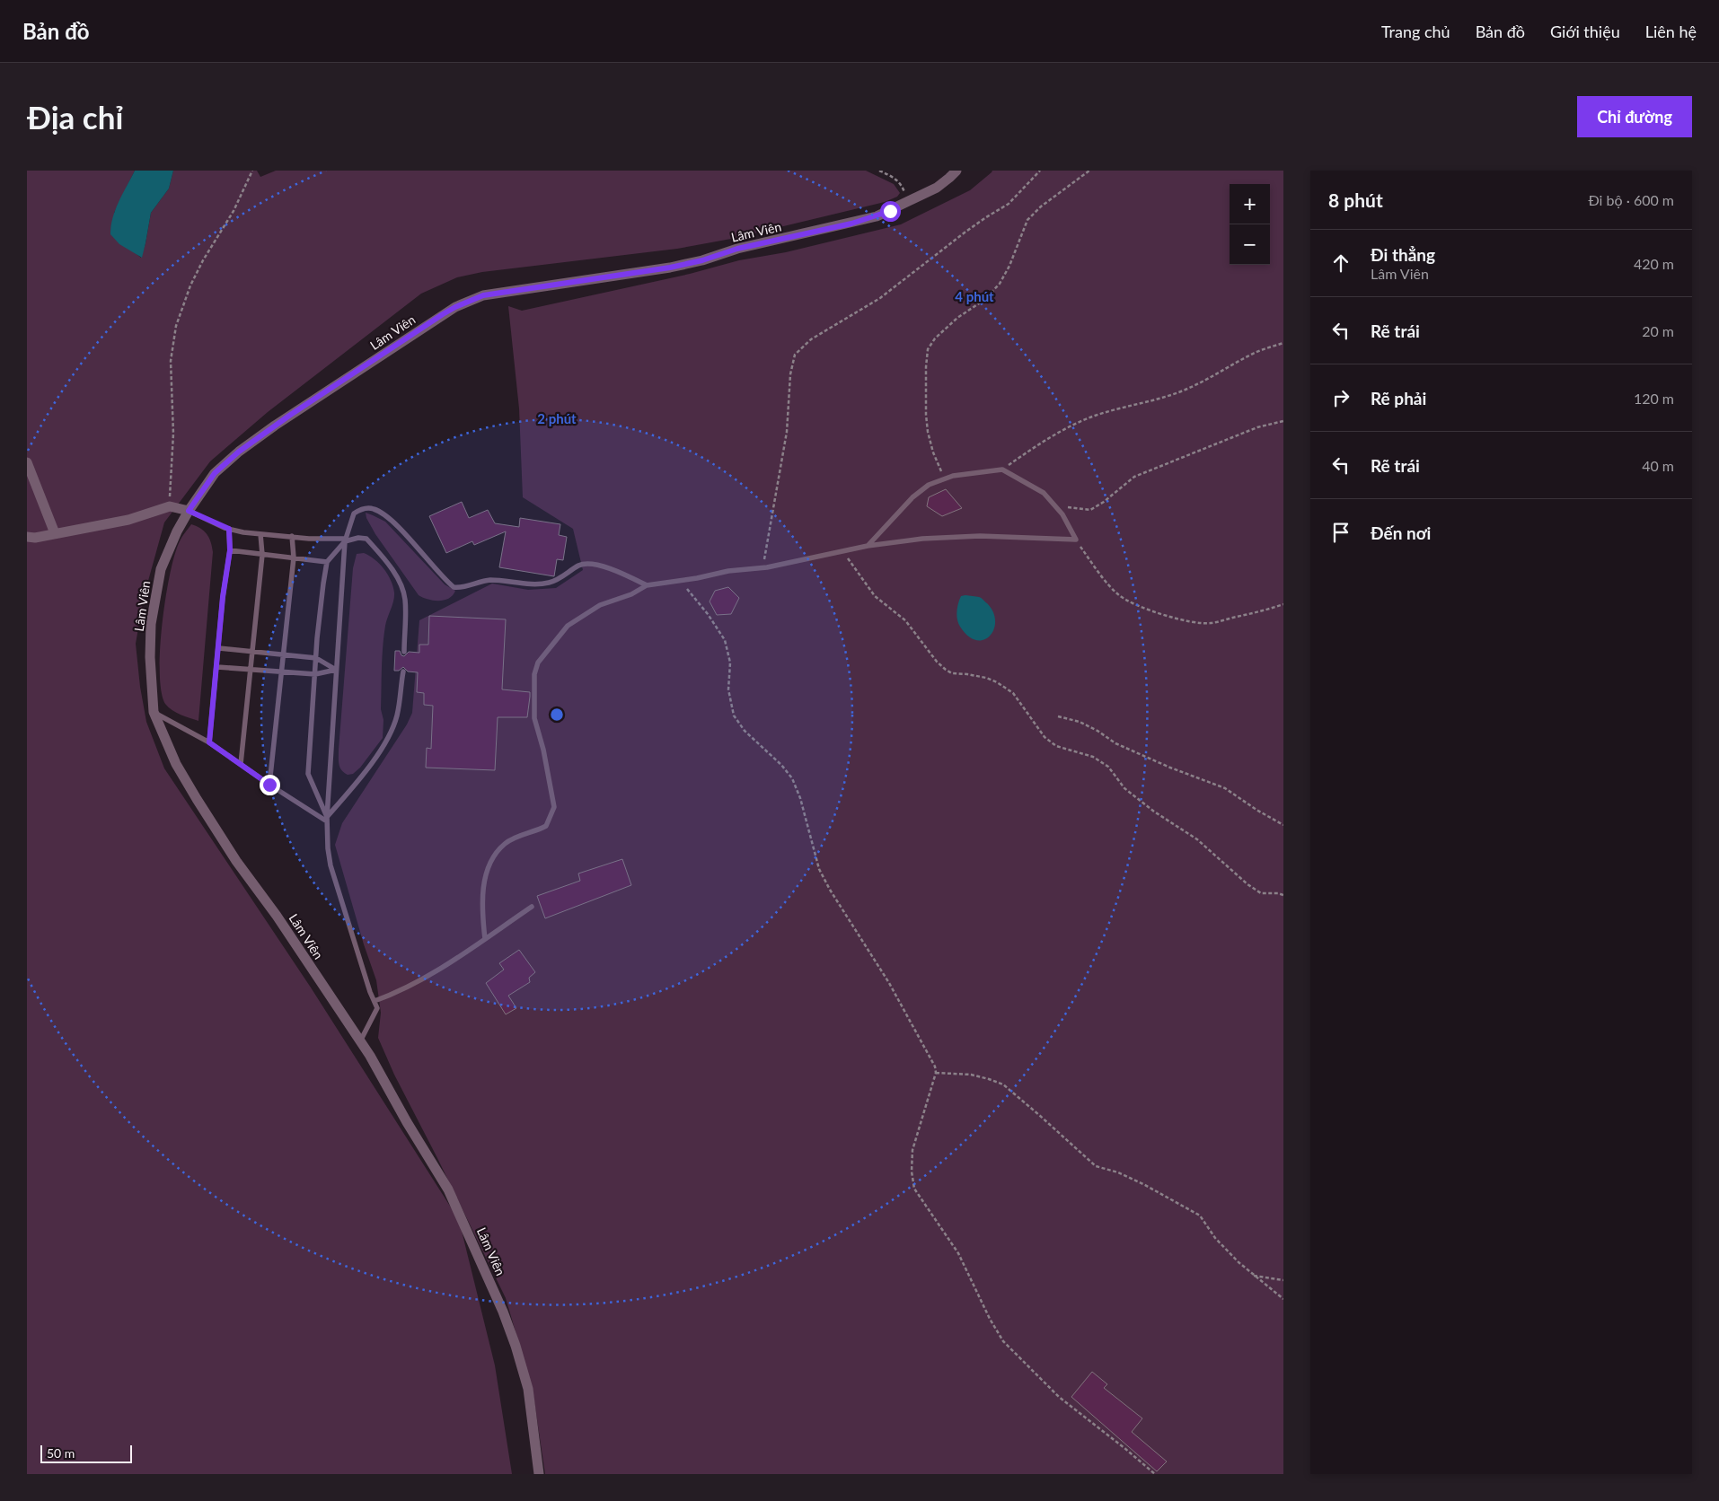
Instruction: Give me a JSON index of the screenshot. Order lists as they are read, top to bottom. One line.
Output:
{"streets":{"street":["Lâm Viên"]},"scale_bar":"50 m","page":{"header":"Bản đồ","nav":["Trang chủ","Bản đồ","Giới thiệu","Liên hệ"],"buttons":"Chỉ đường","title":"Địa chỉ","heading":["8 phút","Đi bộ · 600 m"],"map_buttons":["+","−"],"list":[["Đi thẳng","Lâm Viên","420 m"],["Rẽ trái","20 m"],["Rẽ phải","120 m"],["Rẽ trái","40 m"],"Đến nơi"],"scale":"50 m"},"rings":["4 phút","2 phút"]}
